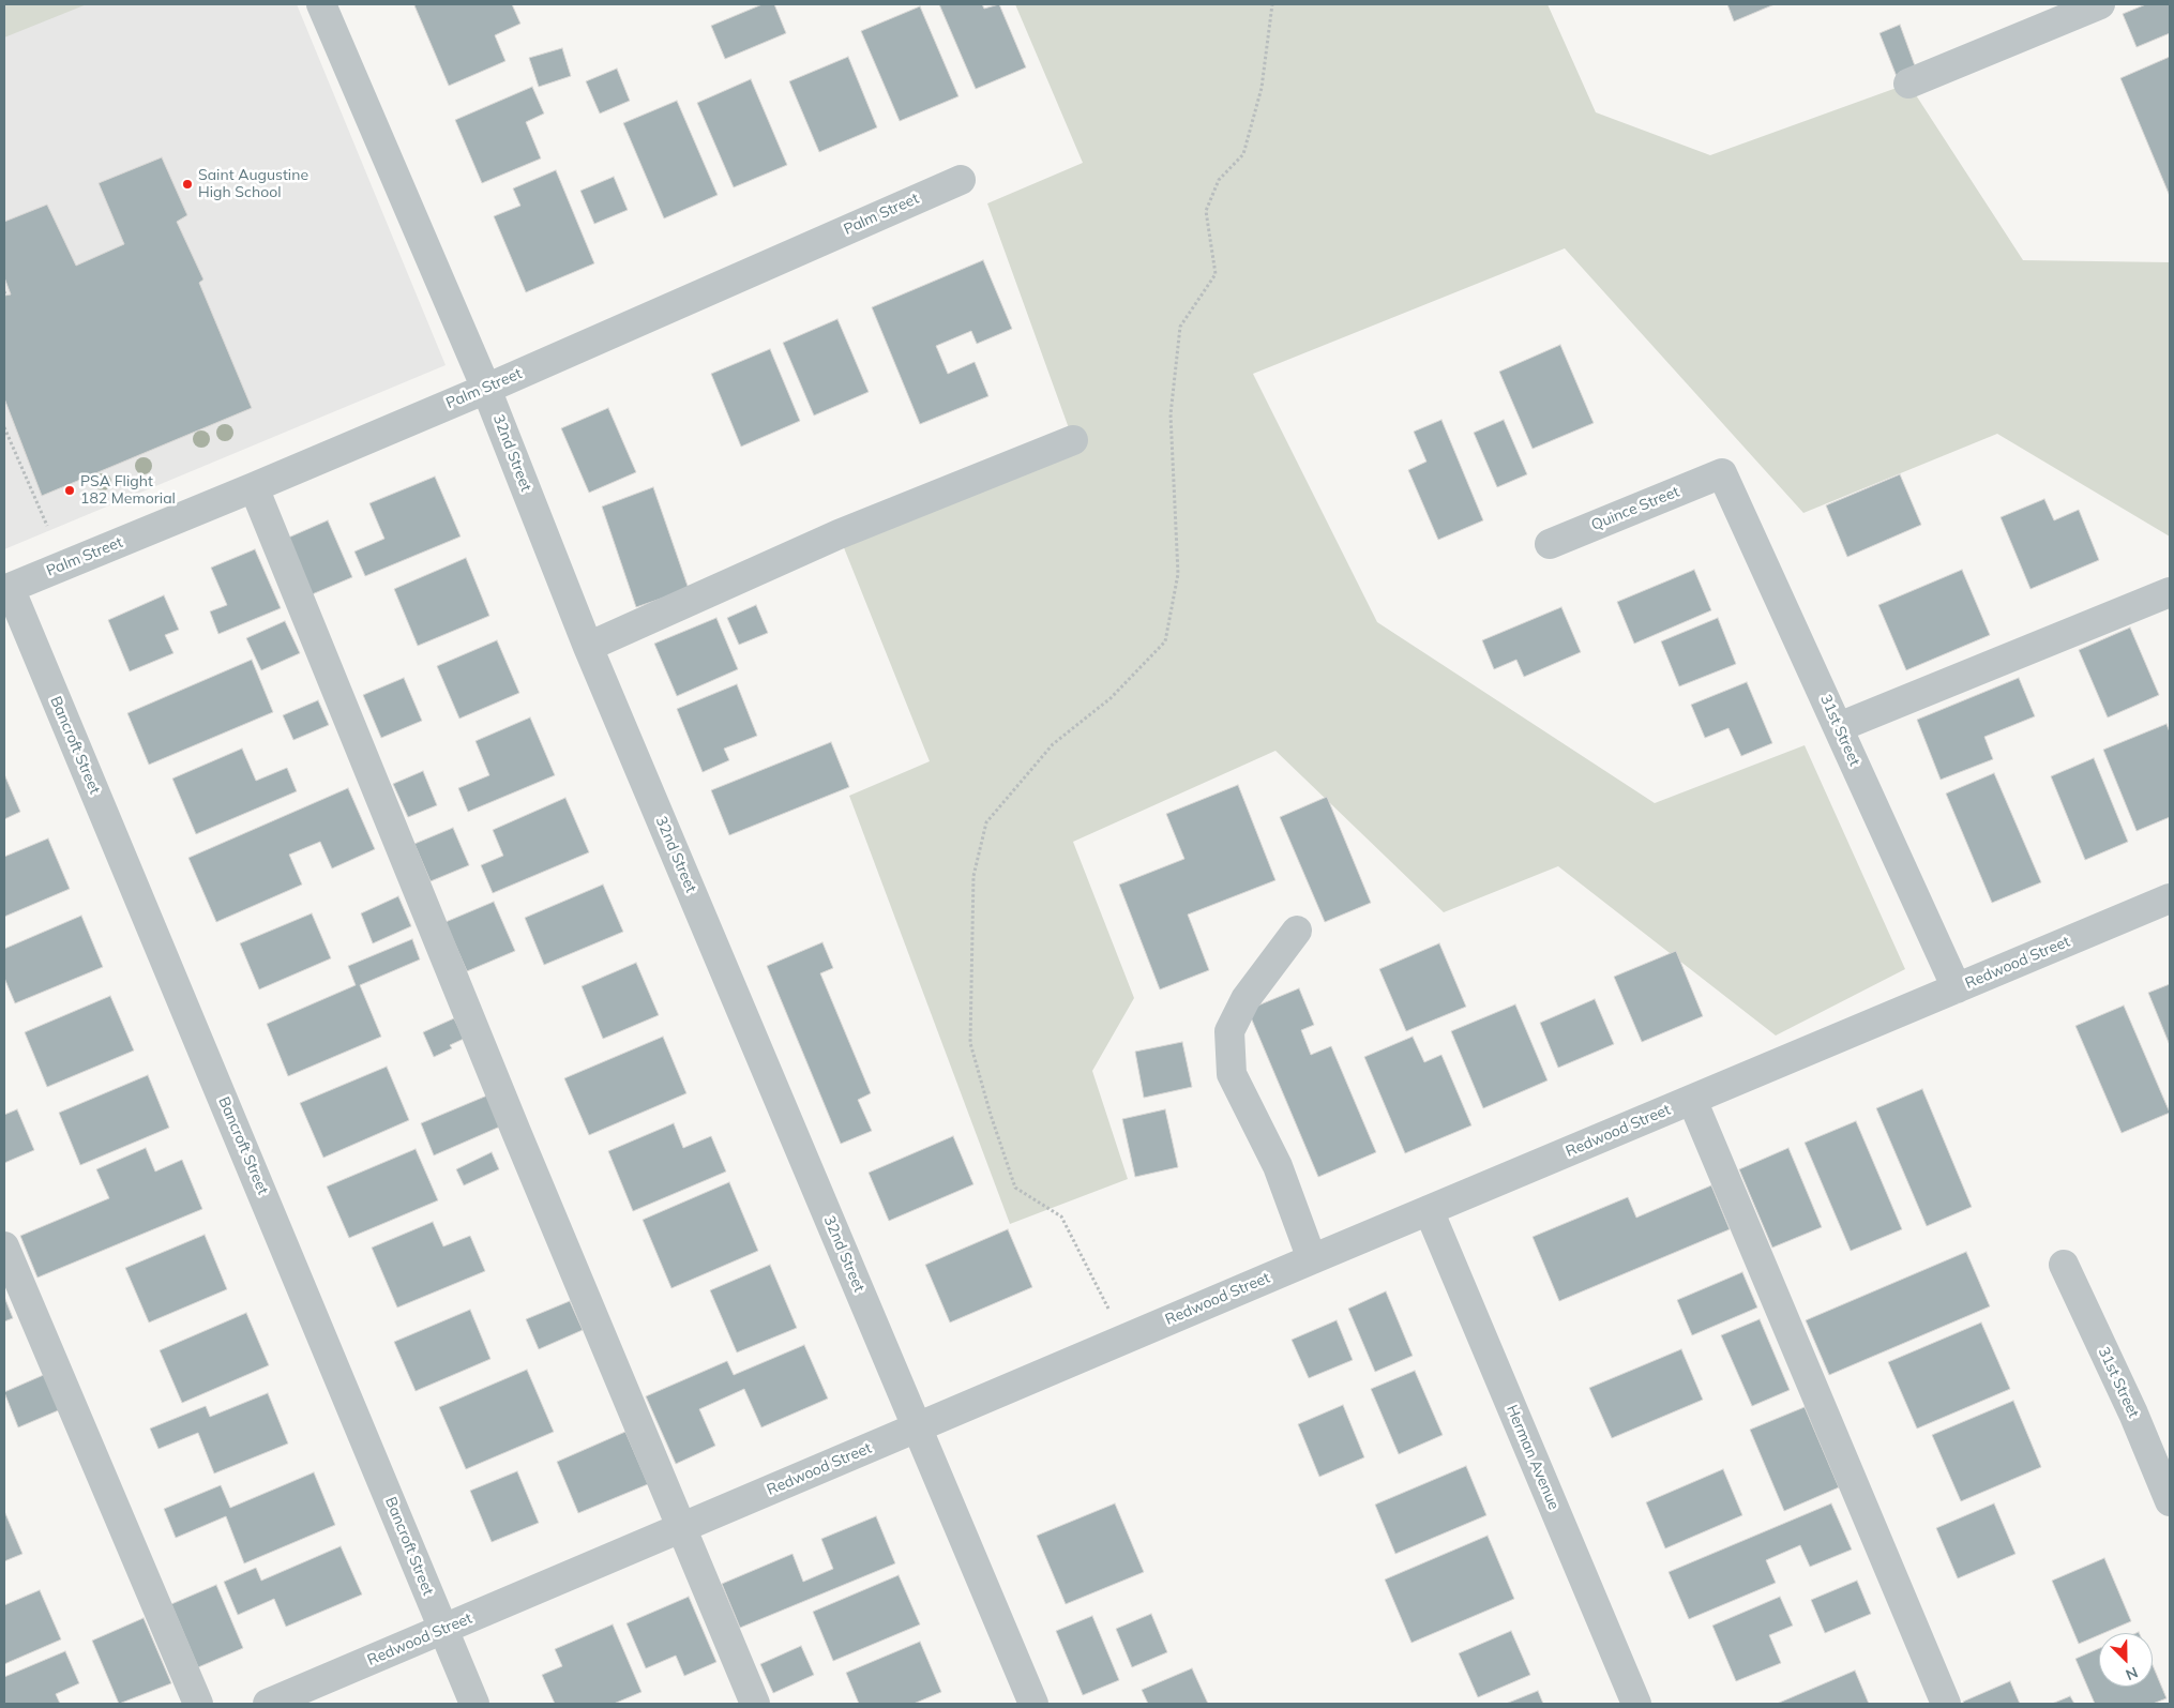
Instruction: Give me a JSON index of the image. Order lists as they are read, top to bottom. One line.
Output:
{"streets":{"street":["Palm Street","32nd Street","Quince Street","31st Street","Bancroft Street","Redwood Street","Herman Avenue"]},"crossings":[["Palm Street","32nd Street"],["Palm Street","Bancroft Street"],["32nd Street","Redwood Street"],["Quince Street","31st Street"],["31st Street","Redwood Street"],["Bancroft Street","Redwood Street"],["Redwood Street","Herman Avenue"]],"places":["Saint Augustine High School","PSA Flight 182 Memorial"],"north":"bottom right"}
